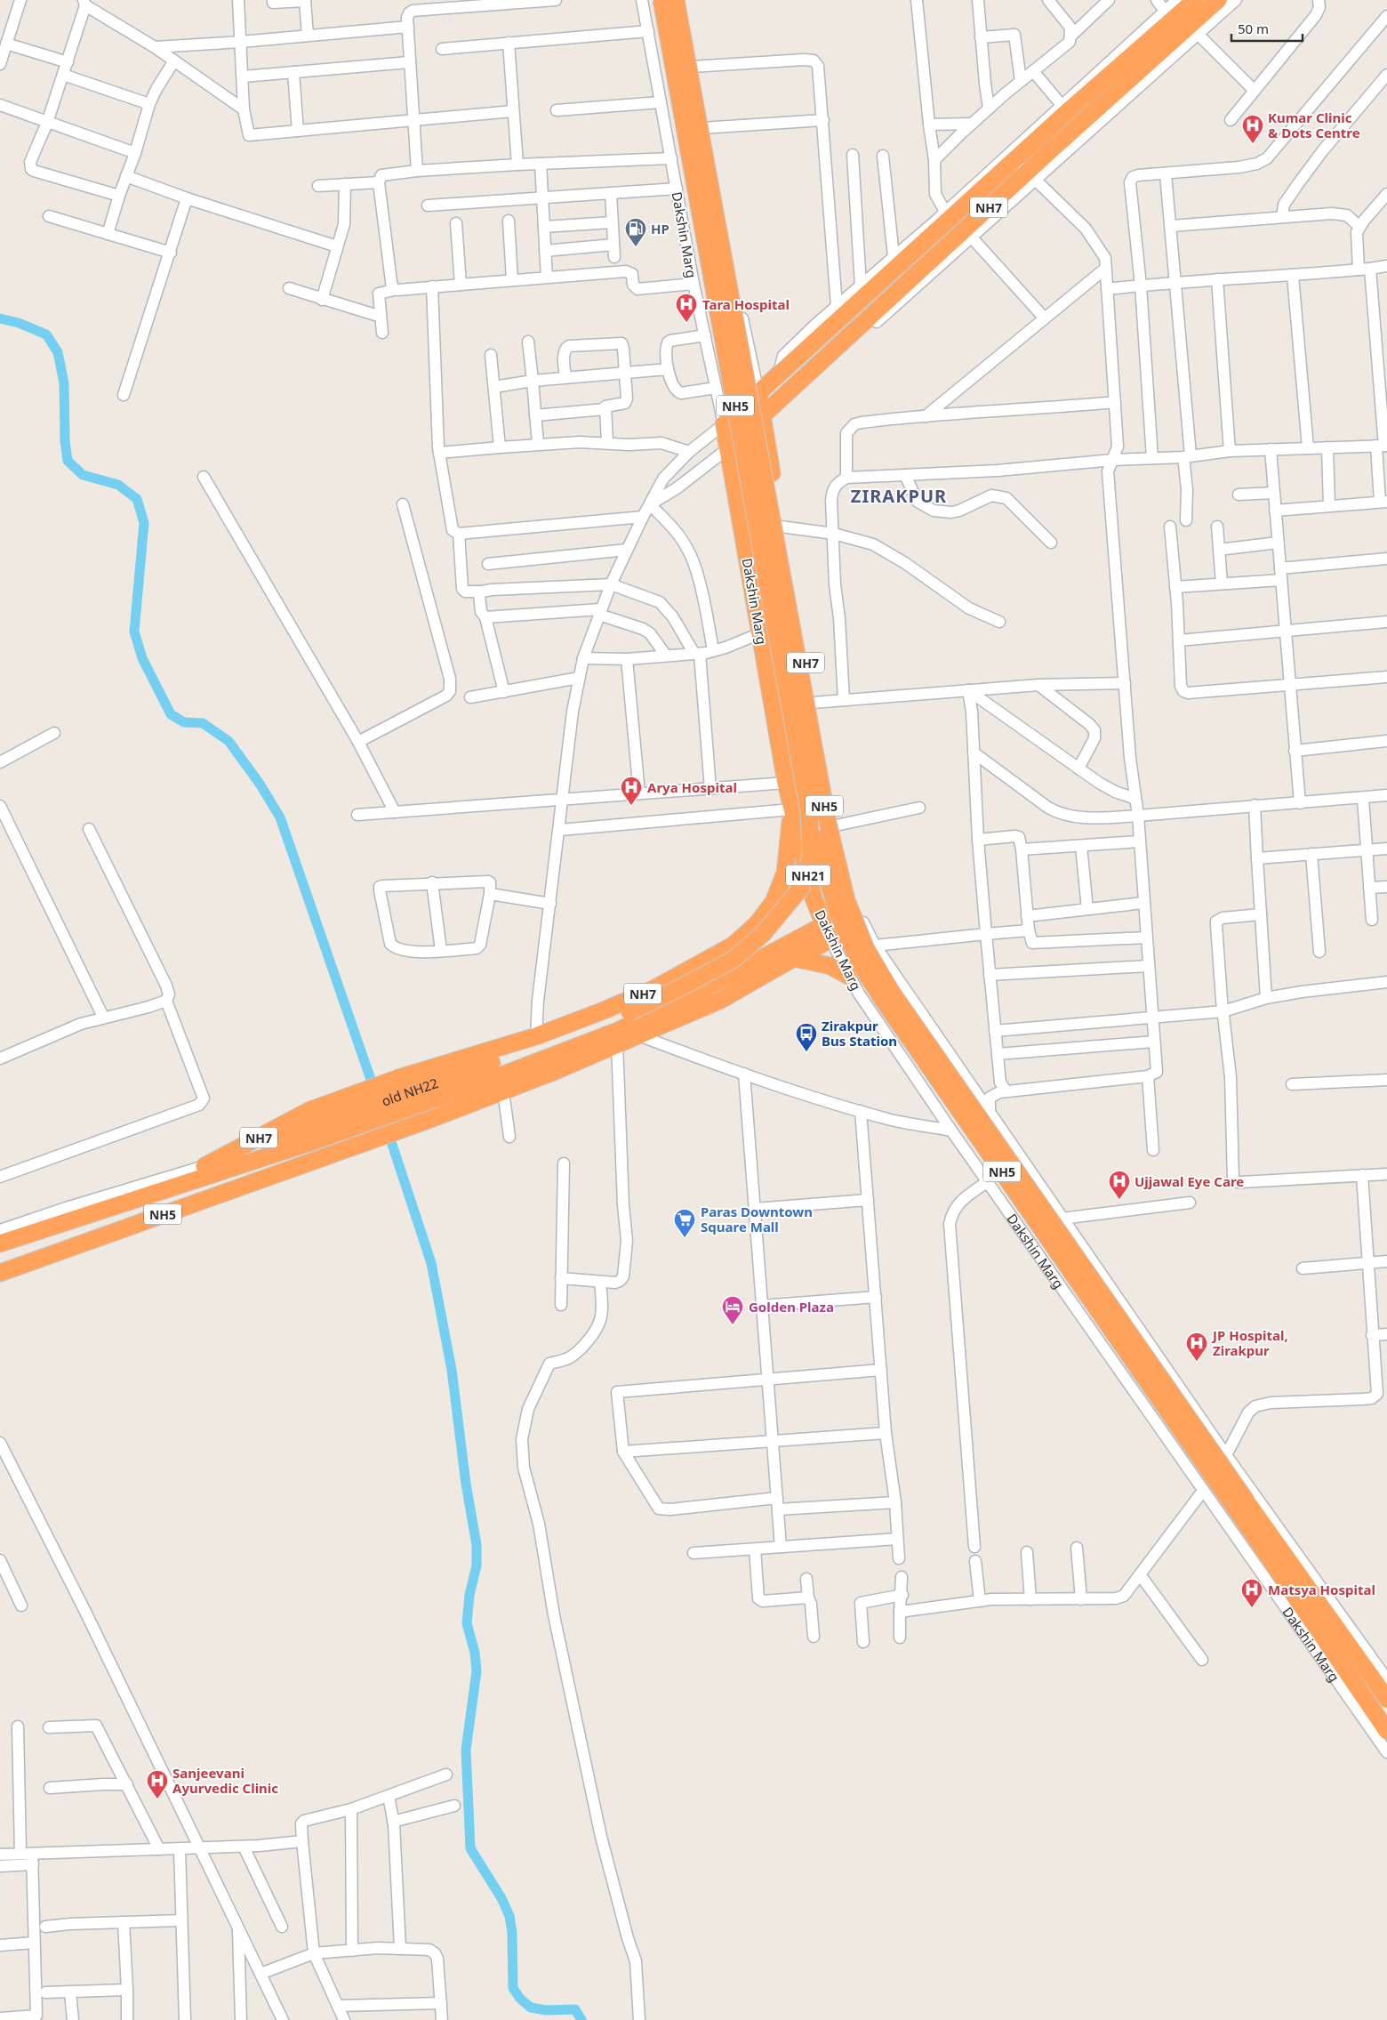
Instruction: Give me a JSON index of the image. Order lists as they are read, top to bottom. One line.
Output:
{"streets":{"highway":["NH7","Dakshin Marg","NH5","NH21","old NH22"]},"crossings":[["NH7","Dakshin Marg"],["NH7","NH5"],["NH7","old NH22"],["Dakshin Marg","NH5"],["Dakshin Marg","old NH22"],["NH5","old NH22"]],"districts":["ZIRAKPUR"],"places":{"hospital":["Kumar Clinic & Dots Centre","Tara Hospital","Arya Hospital","Ujjawal Eye Care","JP Hospital, Zirakpur","Matsya Hospital","Sanjeevani Ayurvedic Clinic"],"fuel station":["HP"],"bus stop":["Zirakpur Bus Station"],"supermarket":["Paras Downtown Square Mall"],"hotel":["Golden Plaza"]},"scale_bar":"50 m"}
